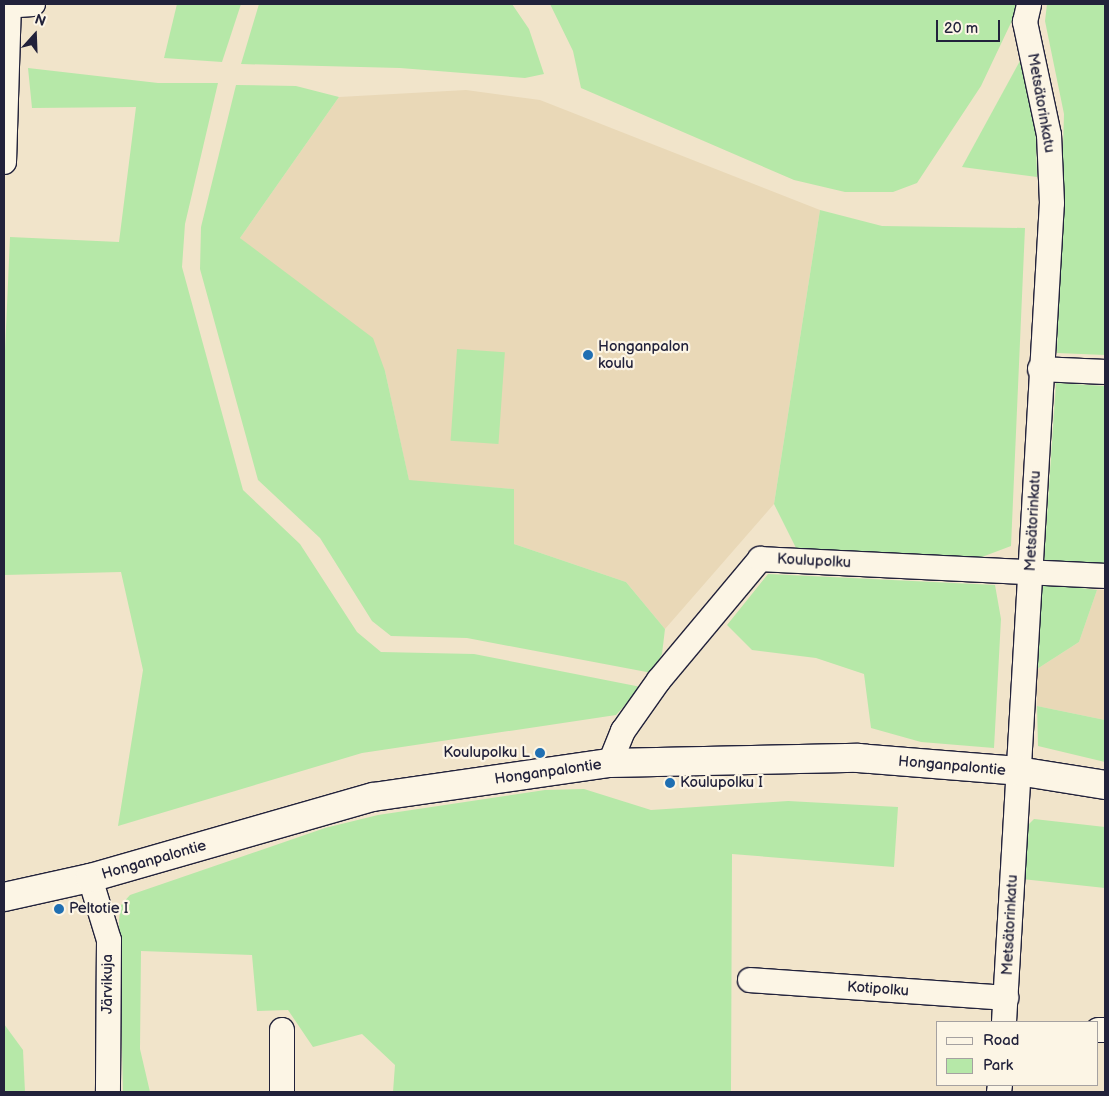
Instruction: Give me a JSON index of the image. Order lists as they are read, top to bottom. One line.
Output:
{"streets":{"street":["Metsätorinkatu","Koulupolku","Honganpalontie","Järvikuja","Kotipolku"]},"crossings":[["Metsätorinkatu","Koulupolku"],["Metsätorinkatu","Honganpalontie"],["Metsätorinkatu","Kotipolku"],["Koulupolku","Honganpalontie"],["Honganpalontie","Järvikuja"]],"places":["Honganpalon koulu","Koulupolku L","Koulupolku I","Peltotie I"],"legend":["Road","Park"],"scale_bar":"20 m","north":"top"}
